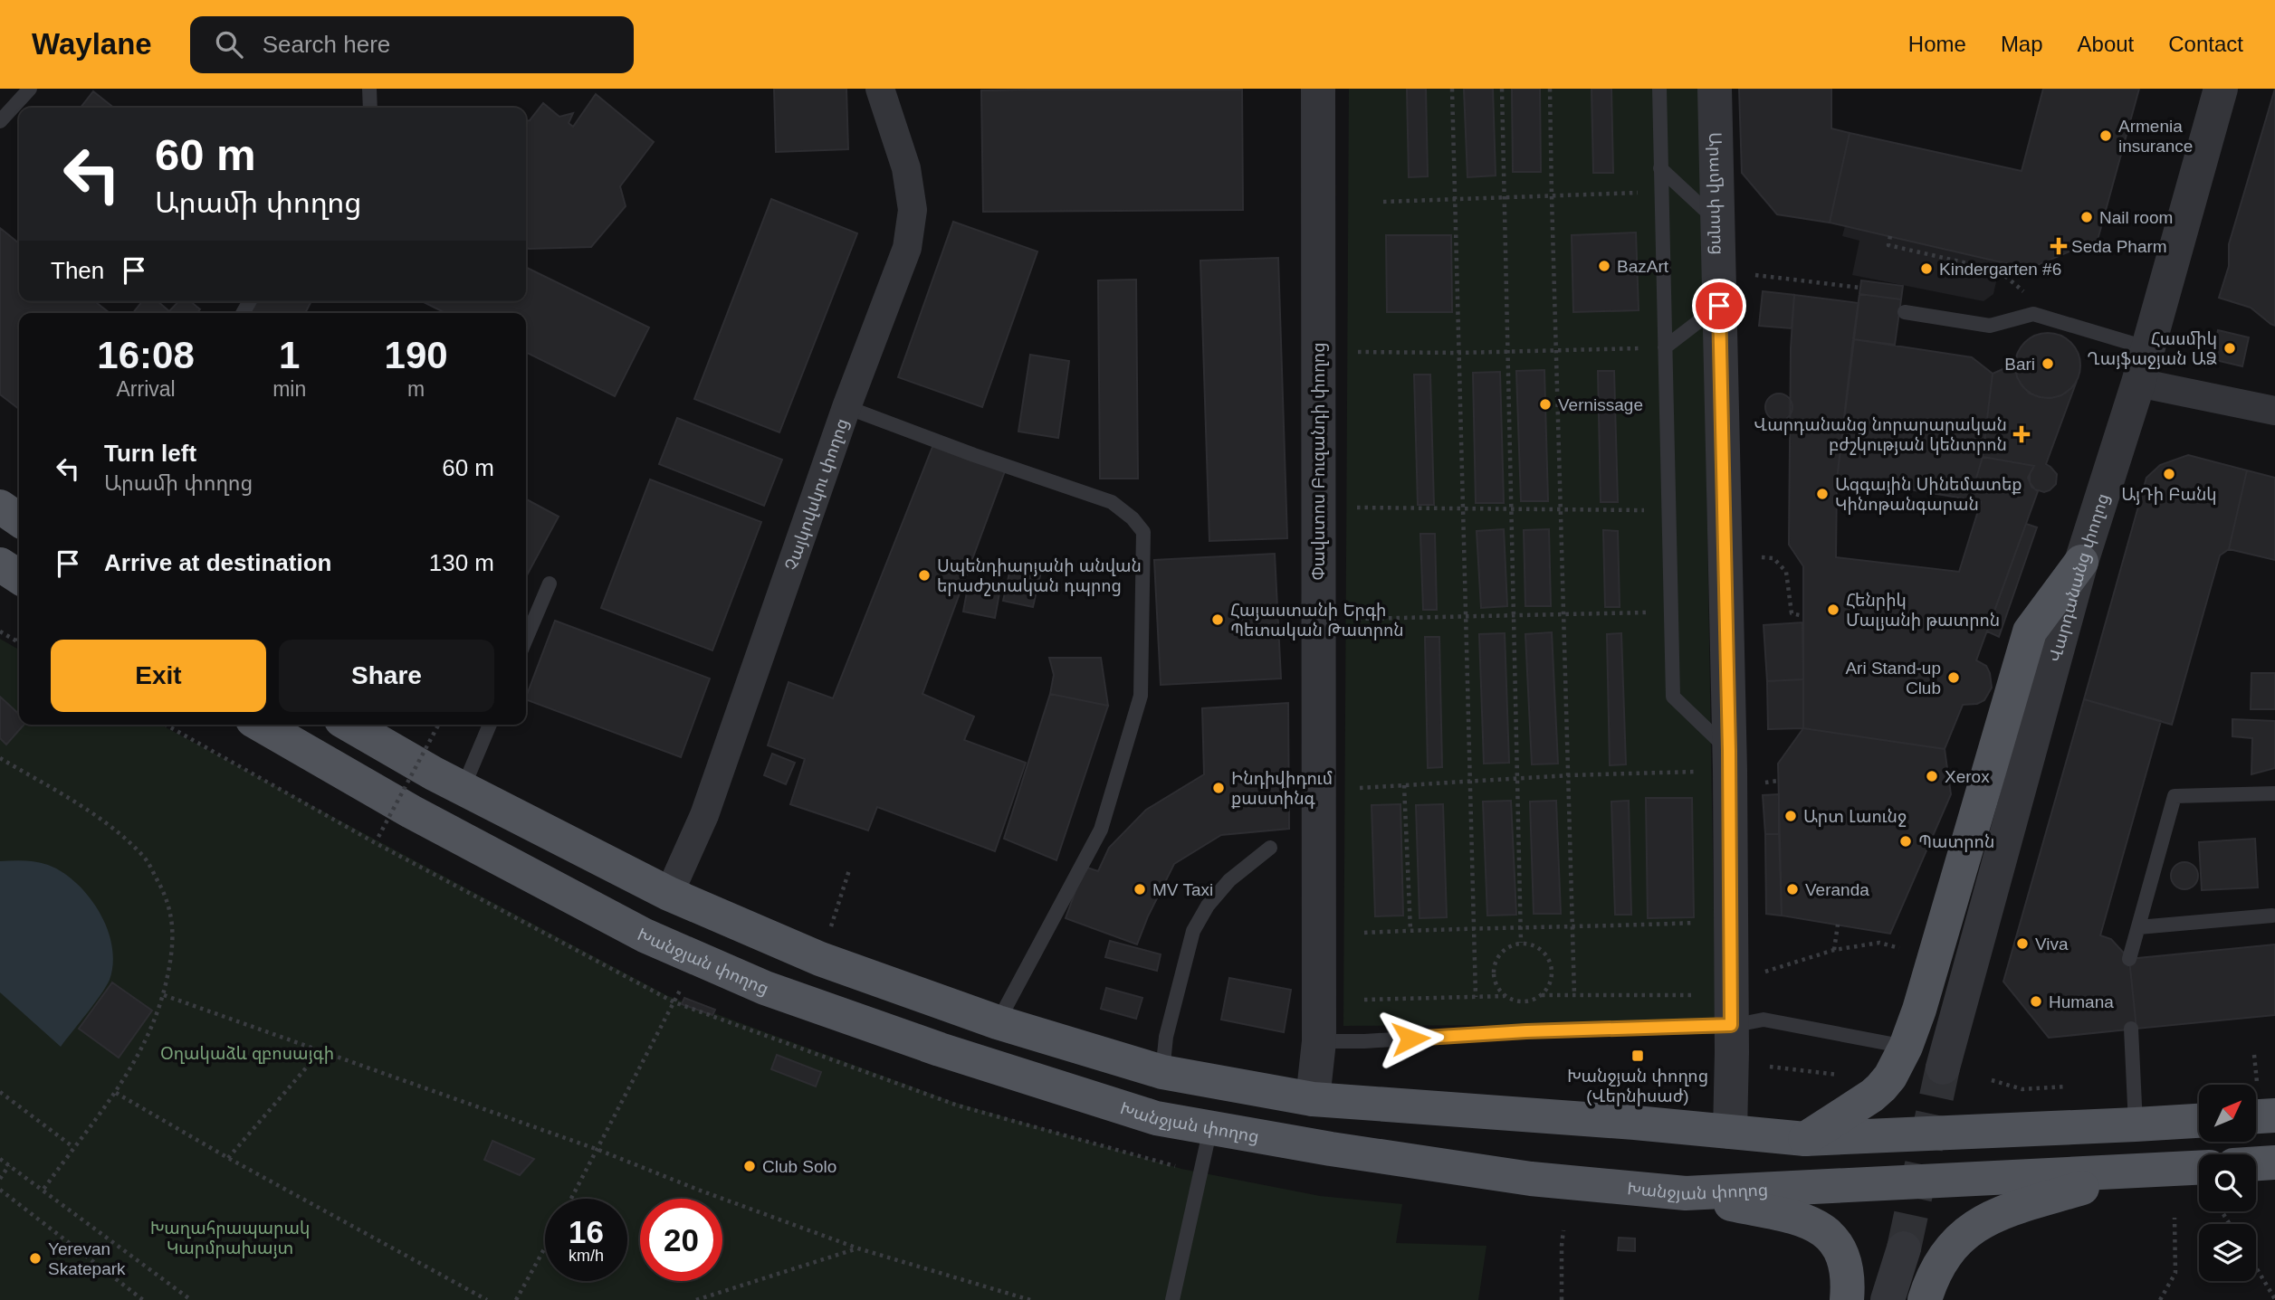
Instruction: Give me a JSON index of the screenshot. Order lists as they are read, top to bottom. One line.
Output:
{"streets":{"main road":["Խանջյան փողոց"],"street":["Արամի փողոց","Փավստոս Բուզանդի փողոց","Չայկովսկու փողոց","Վարդանանց փողոց"]},"parks":["Օղակաձև զբոսայգի","Խաղահրապարակ Կարմրախայտ"],"places":{"other":["Armenia insurance","Nail room","BazArt","Kindergarten #6","Հասմիկ Ղայֆաջյան ԱՁ","Bari","Vernissage","ԱյԴի Բանկ","Ազգային Սինեմատեք Կինոթանգարան","Սպենդիարյանի անվան երաժշտական դպրոց","Հենրիկ Մալյանի թատրոն","Հայաստանի Երգի Պետական Թատրոն","Ari Stand-up Club","Xerox","Ինդիվիդում քաստինգ","Արտ Լաունջ","Պատրոն","MV Taxi","Veranda","Viva","Humana","Club Solo","Yerevan Skatepark"],"health":["Seda Pharm","Վարդանանց նորարարական բժշկության կենտրոն"],"transit":["Խանջյան փողոց (Վերնիսաժ)"]},"north":"top right","page":{"header":"Waylane","search":"Search here","nav":["Home","Map","About","Contact"],"turn":["60 m","Արամի փողոց"],"then":"Then","eta":["16:08","Arrival","1","min","190","m"],"list":[{"name":"Turn left","note":"Արամի փողոց","value":"60 m"},{"name":"Arrive at destination","value":"130 m"}],"buttons":["Exit","Share"],"speed":"16 km/h","limit":"20"}}
